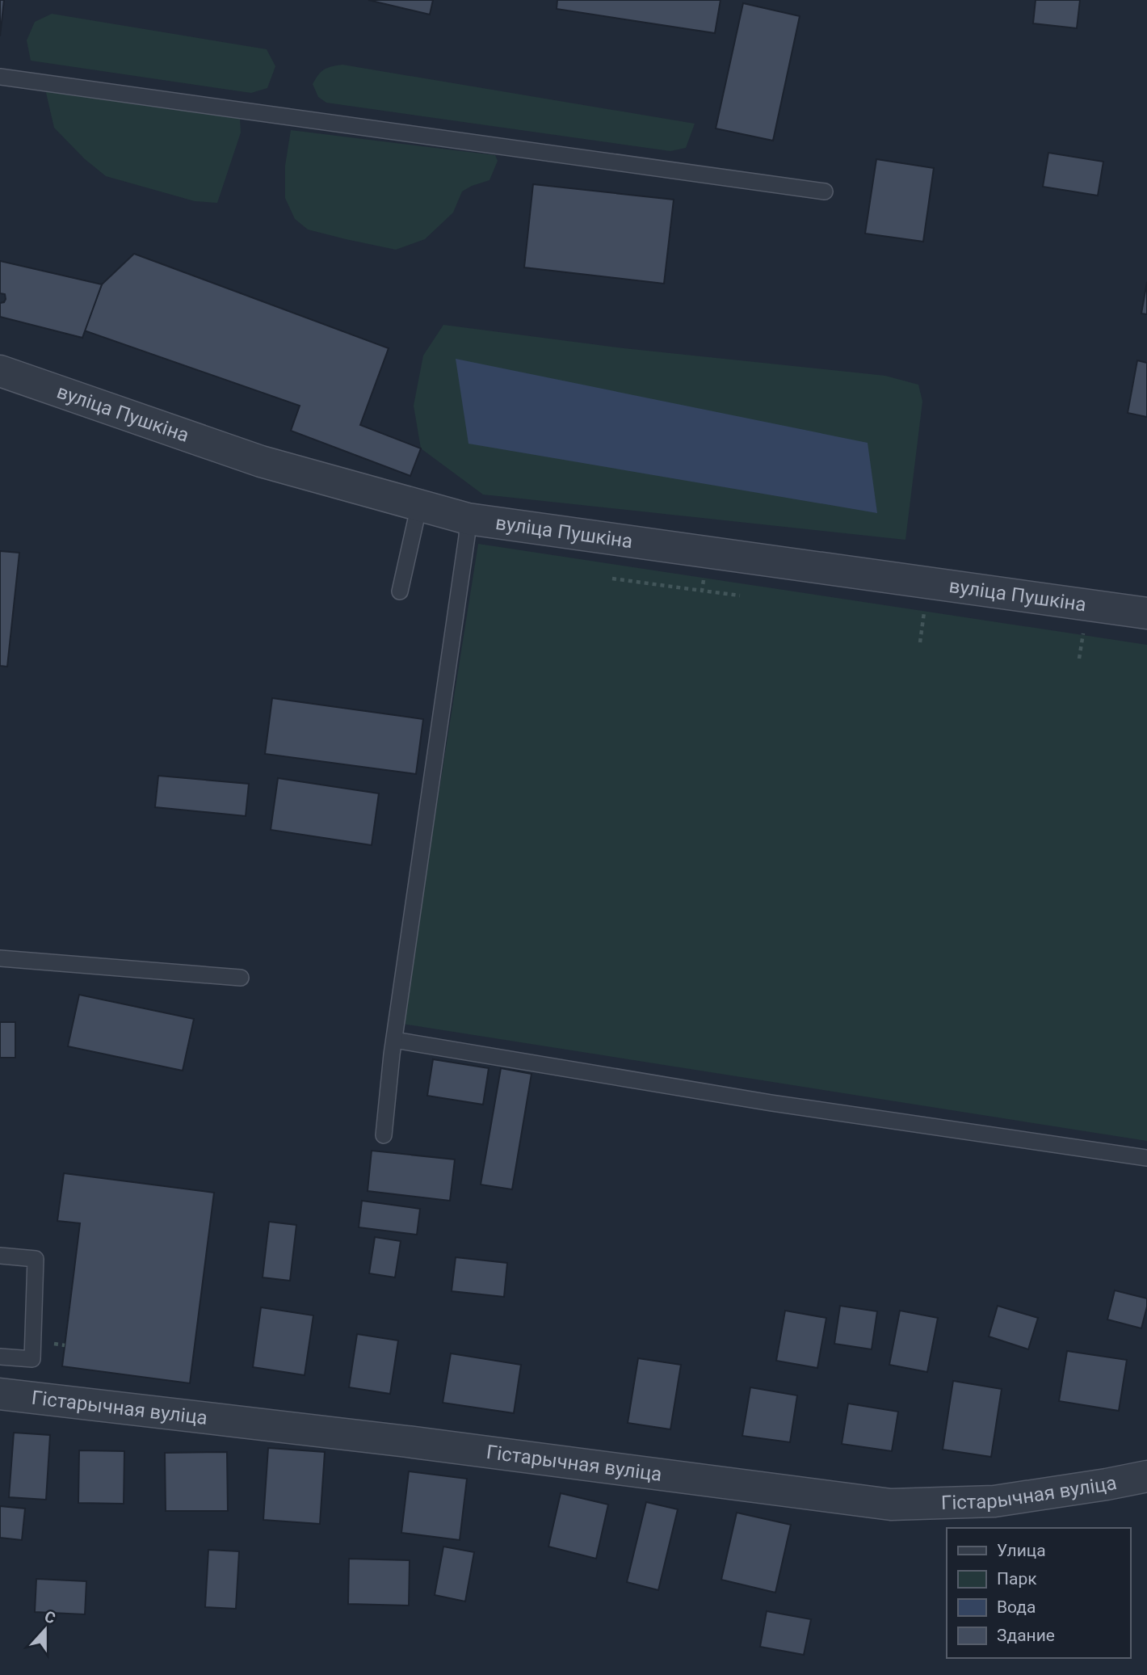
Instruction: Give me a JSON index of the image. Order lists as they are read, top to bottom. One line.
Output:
{"streets":{"street":["вуліца Пушкіна","Гістарычная вуліца"]},"legend":["Улица","Парк","Вода","Здание"],"north":"top"}
